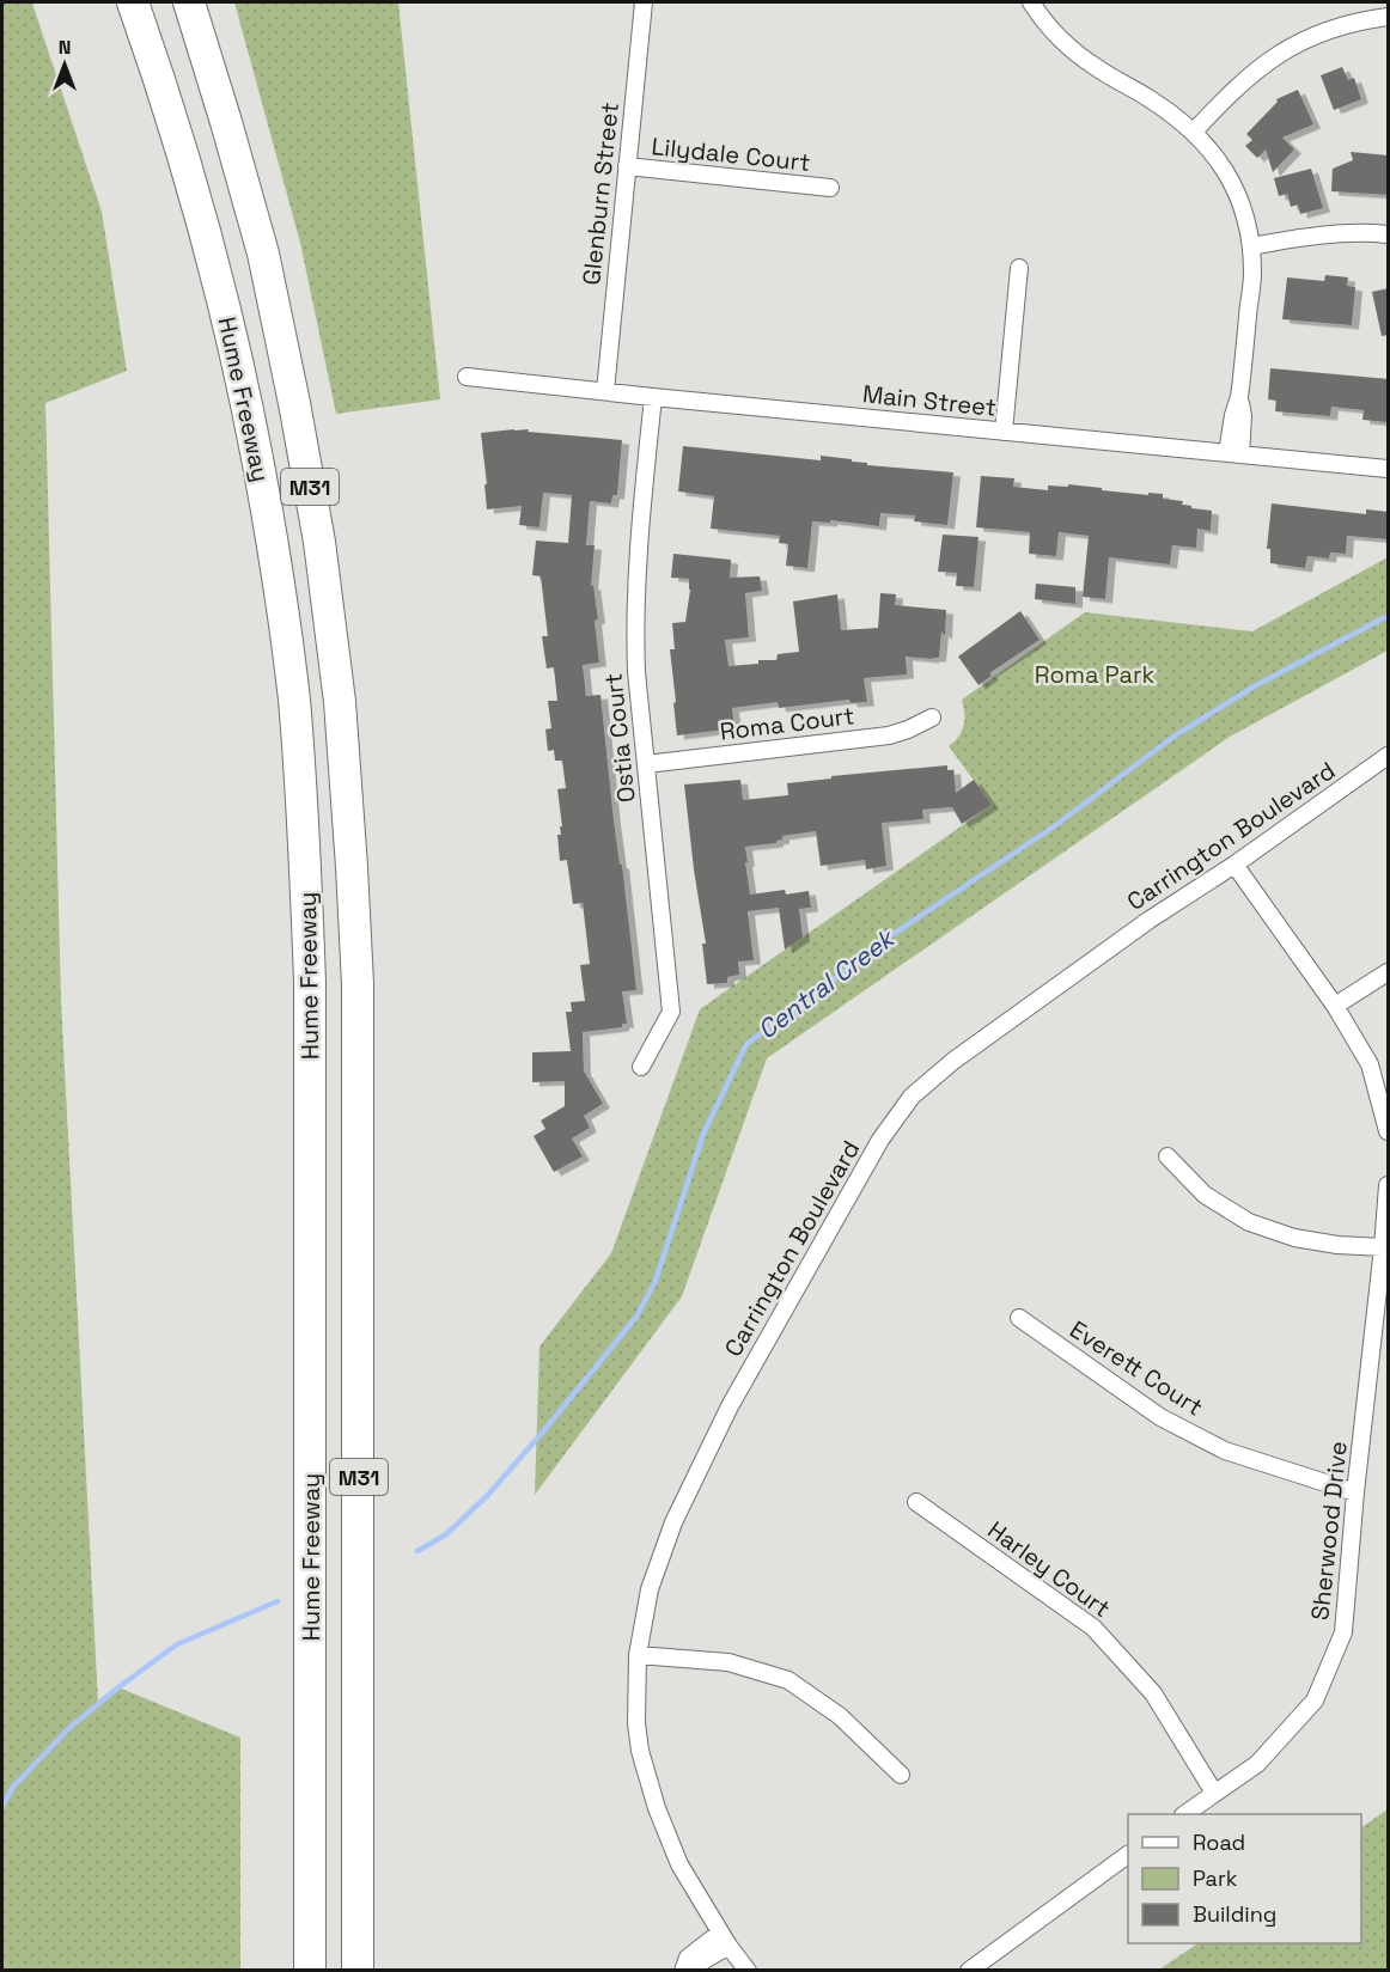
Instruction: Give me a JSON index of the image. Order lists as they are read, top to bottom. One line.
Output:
{"streets":{"highway":["Hume Freeway","M31"],"street":["Lilydale Court","Glenburn Street","Main Street","Roma Court","Ostia Court","Carrington Boulevard","Everett Court","Sherwood Drive","Harley Court"]},"crossings":[["Lilydale Court","Glenburn Street"],["Glenburn Street","Main Street"],["Main Street","Ostia Court"],["Roma Court","Ostia Court"],["Everett Court","Sherwood Drive"],["Sherwood Drive","Harley Court"]],"water":["Central Creek"],"parks":["Roma Park"],"legend":["Road","Park","Building"],"north":"top"}
